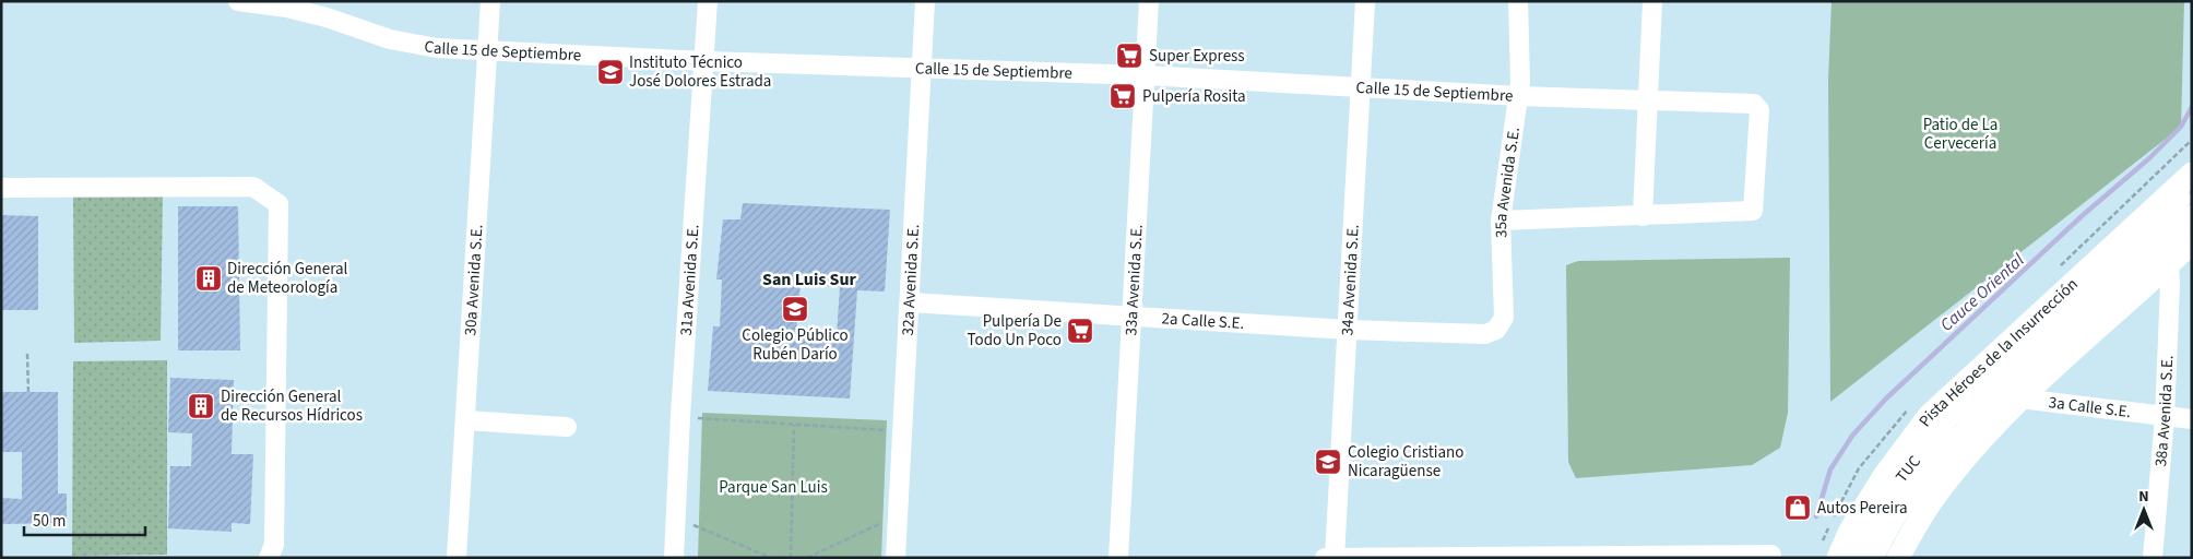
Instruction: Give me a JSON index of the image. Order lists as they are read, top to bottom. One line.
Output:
{"streets":{"main road":["Pista Héroes de la Insurrección"],"street":["Calle 15 de Septiembre","35a Avenida S.E.","30a Avenida S.E.","31a Avenida S.E.","32a Avenida S.E.","33a Avenida S.E.","34a Avenida S.E.","2a Calle S.E.","3a Calle S.E.","38a Avenida S.E.","TUC"]},"crossings":[["Calle 15 de Septiembre","35a Avenida S.E."],["Calle 15 de Septiembre","30a Avenida S.E."],["Calle 15 de Septiembre","31a Avenida S.E."],["Calle 15 de Septiembre","32a Avenida S.E."],["Calle 15 de Septiembre","33a Avenida S.E."],["Calle 15 de Septiembre","34a Avenida S.E."],["35a Avenida S.E.","2a Calle S.E."],["32a Avenida S.E.","2a Calle S.E."],["33a Avenida S.E.","2a Calle S.E."],["34a Avenida S.E.","2a Calle S.E."],["3a Calle S.E.","38a Avenida S.E."]],"districts":["San Luis Sur"],"water":["Cauce Oriental"],"parks":["Patio de La Cervecería","Parque San Luis"],"places":{"supermarket":["Super Express","Pulpería Rosita","Pulpería De Todo Un Poco"],"school or university":["Instituto Técnico José Dolores Estrada","Colegio Público Rubén Darío","Colegio Cristiano Nicaragüense"],"building":["Dirección General de Meteorología","Dirección General de Recursos Hídricos"],"shop":["Autos Pereira"]},"scale_bar":"50 m","north":"top"}
